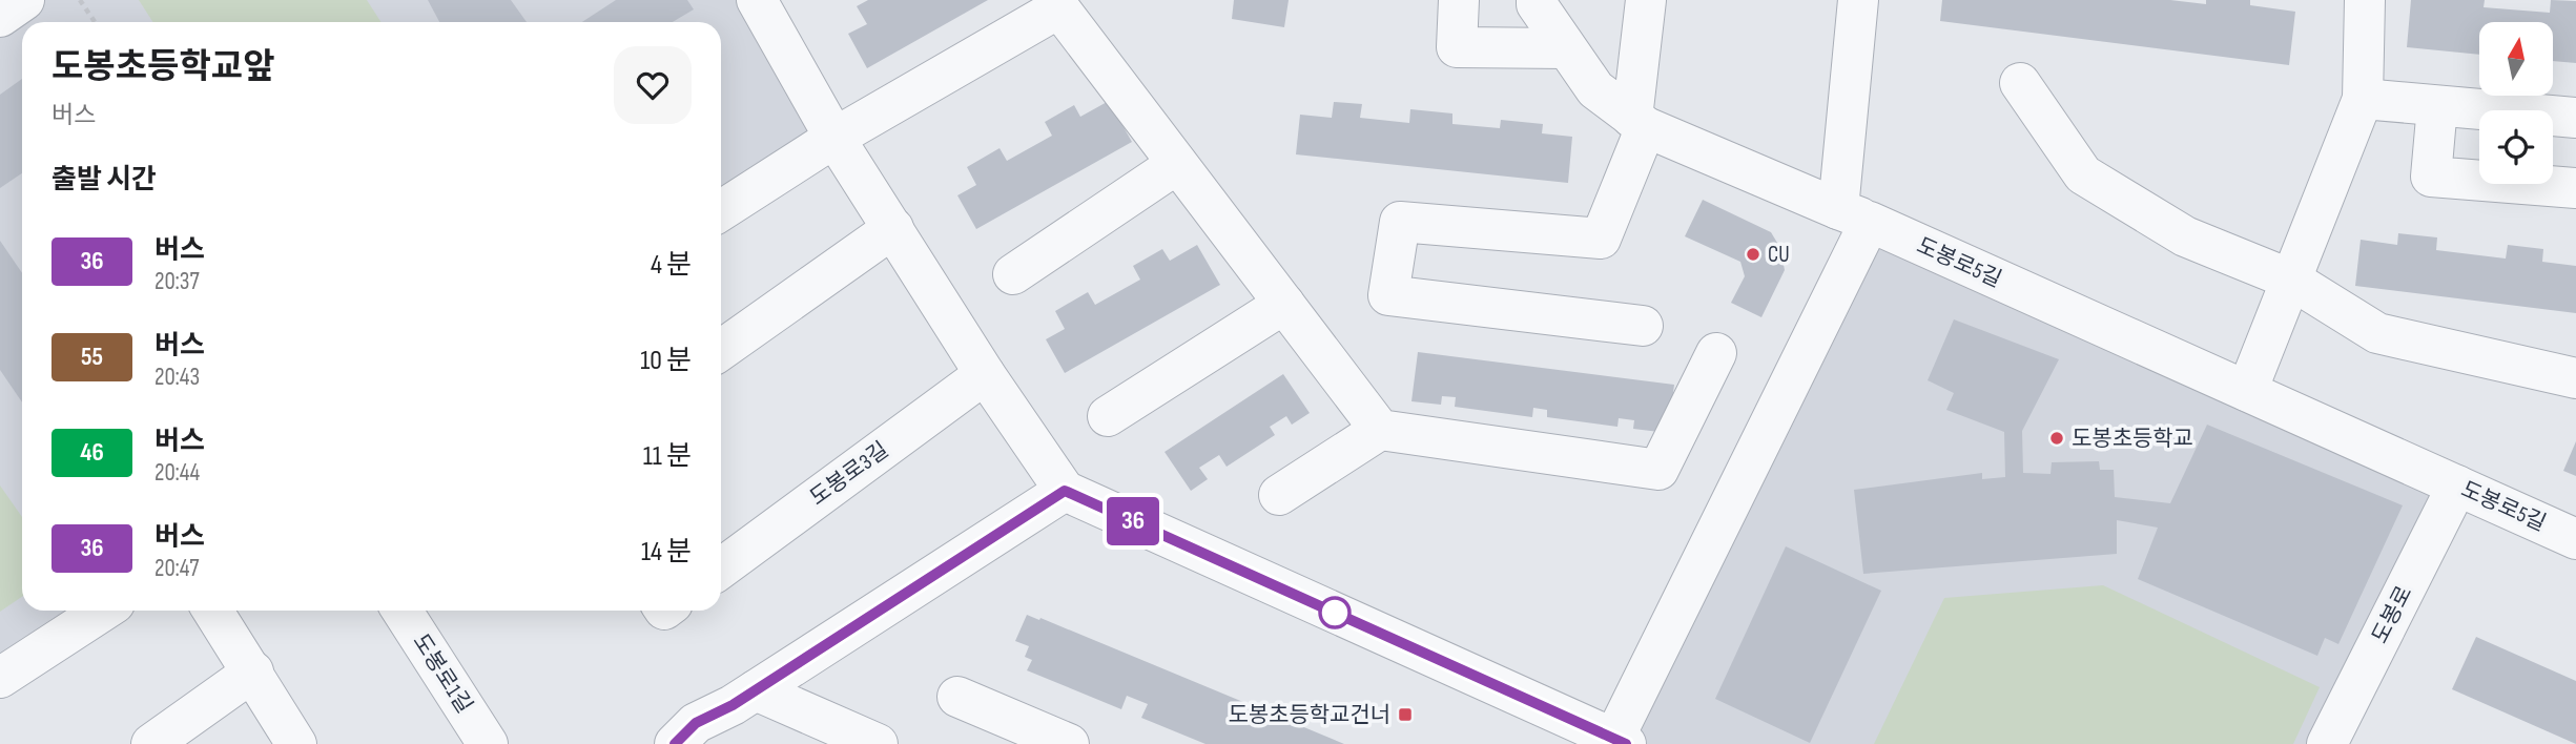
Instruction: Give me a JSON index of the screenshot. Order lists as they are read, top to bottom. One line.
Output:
{"streets":{"street":["도봉로5길","도봉로3길","도봉로","도봉로1길"]},"crossings":[["도봉로5길","도봉로"]],"places":{"other":["CU","도봉초등학교"],"transit":["도봉초등학교건너"]},"lines":["bus line 36"],"north":"top","page":{"on_map":"36","heading":[["도봉초등학교앞","버스"],"출발 시간"],"list":[{"mark":"36","name":"버스","note":"20:37","value":"4 분"},{"mark":"55","name":"버스","note":"20:43","value":"10 분"},{"mark":"46","name":"버스","note":"20:44","value":"11 분"},{"mark":"36","name":"버스","note":"20:47","value":"14 분"}]}}
